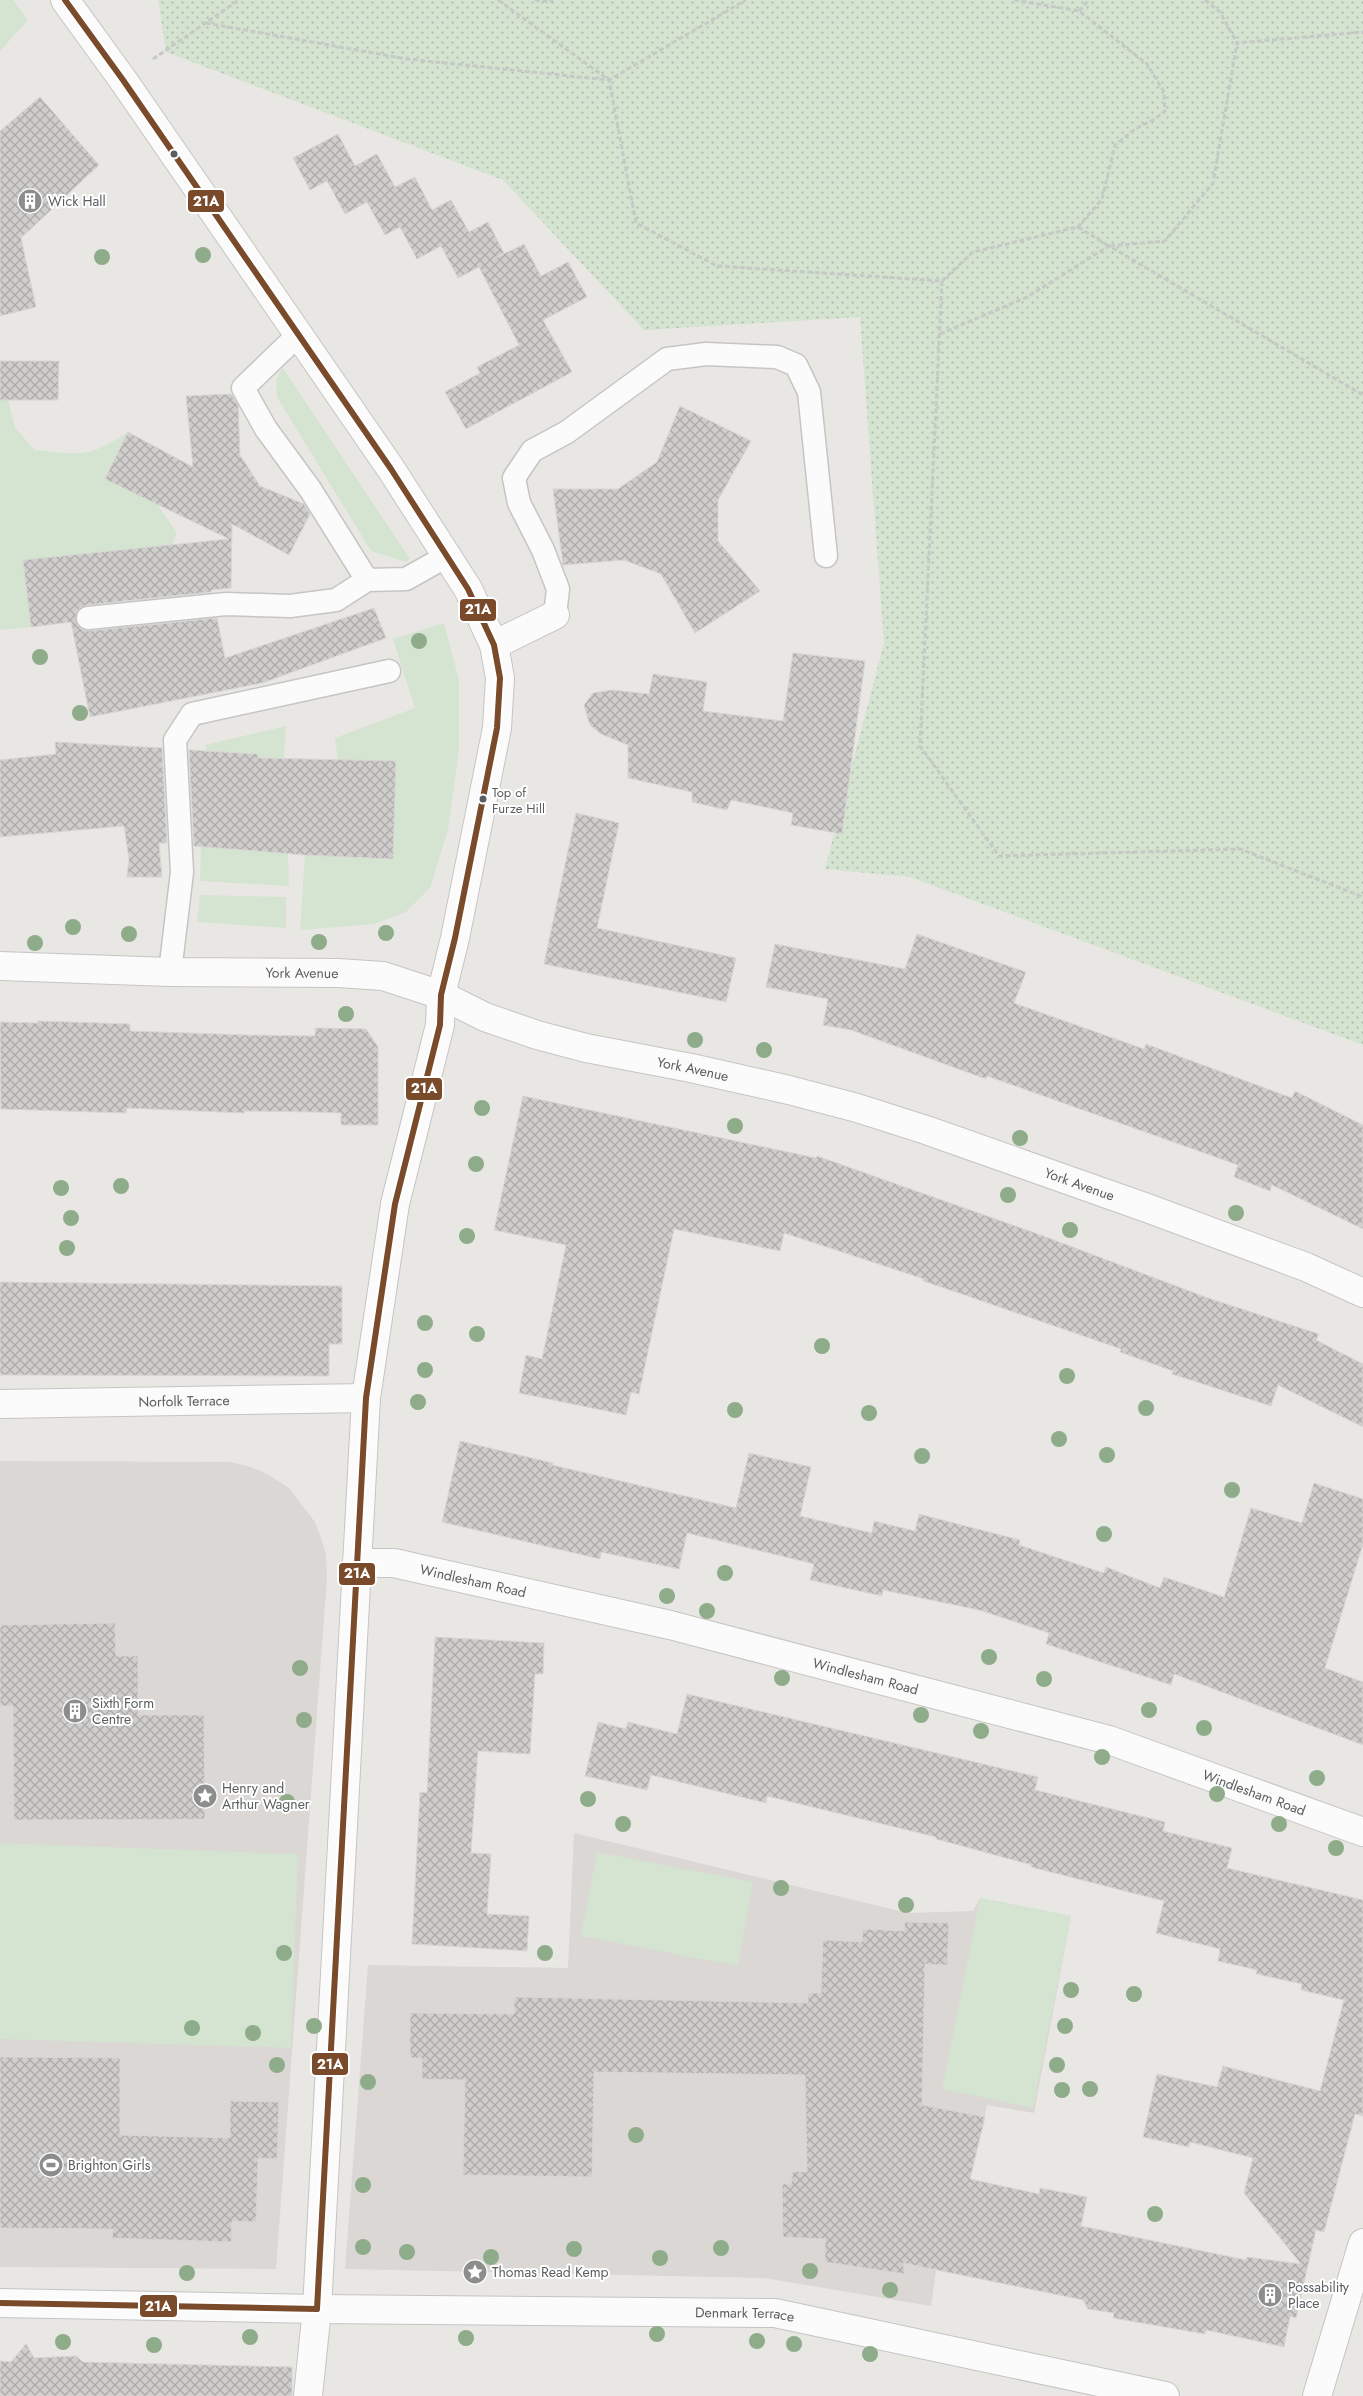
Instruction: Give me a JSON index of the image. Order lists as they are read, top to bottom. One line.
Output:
{"streets":{"street":["York Avenue","Norfolk Terrace","Windlesham Road","Denmark Terrace"]},"places":{"building":["Wick Hall","Sixth Form Centre","Possability Place"],"other":["Top of Furze Hill"],"place":["Henry and Arthur Wagner","Thomas Read Kemp"],"sports":["Brighton Girls"]},"lines":["transit line 21A"]}
